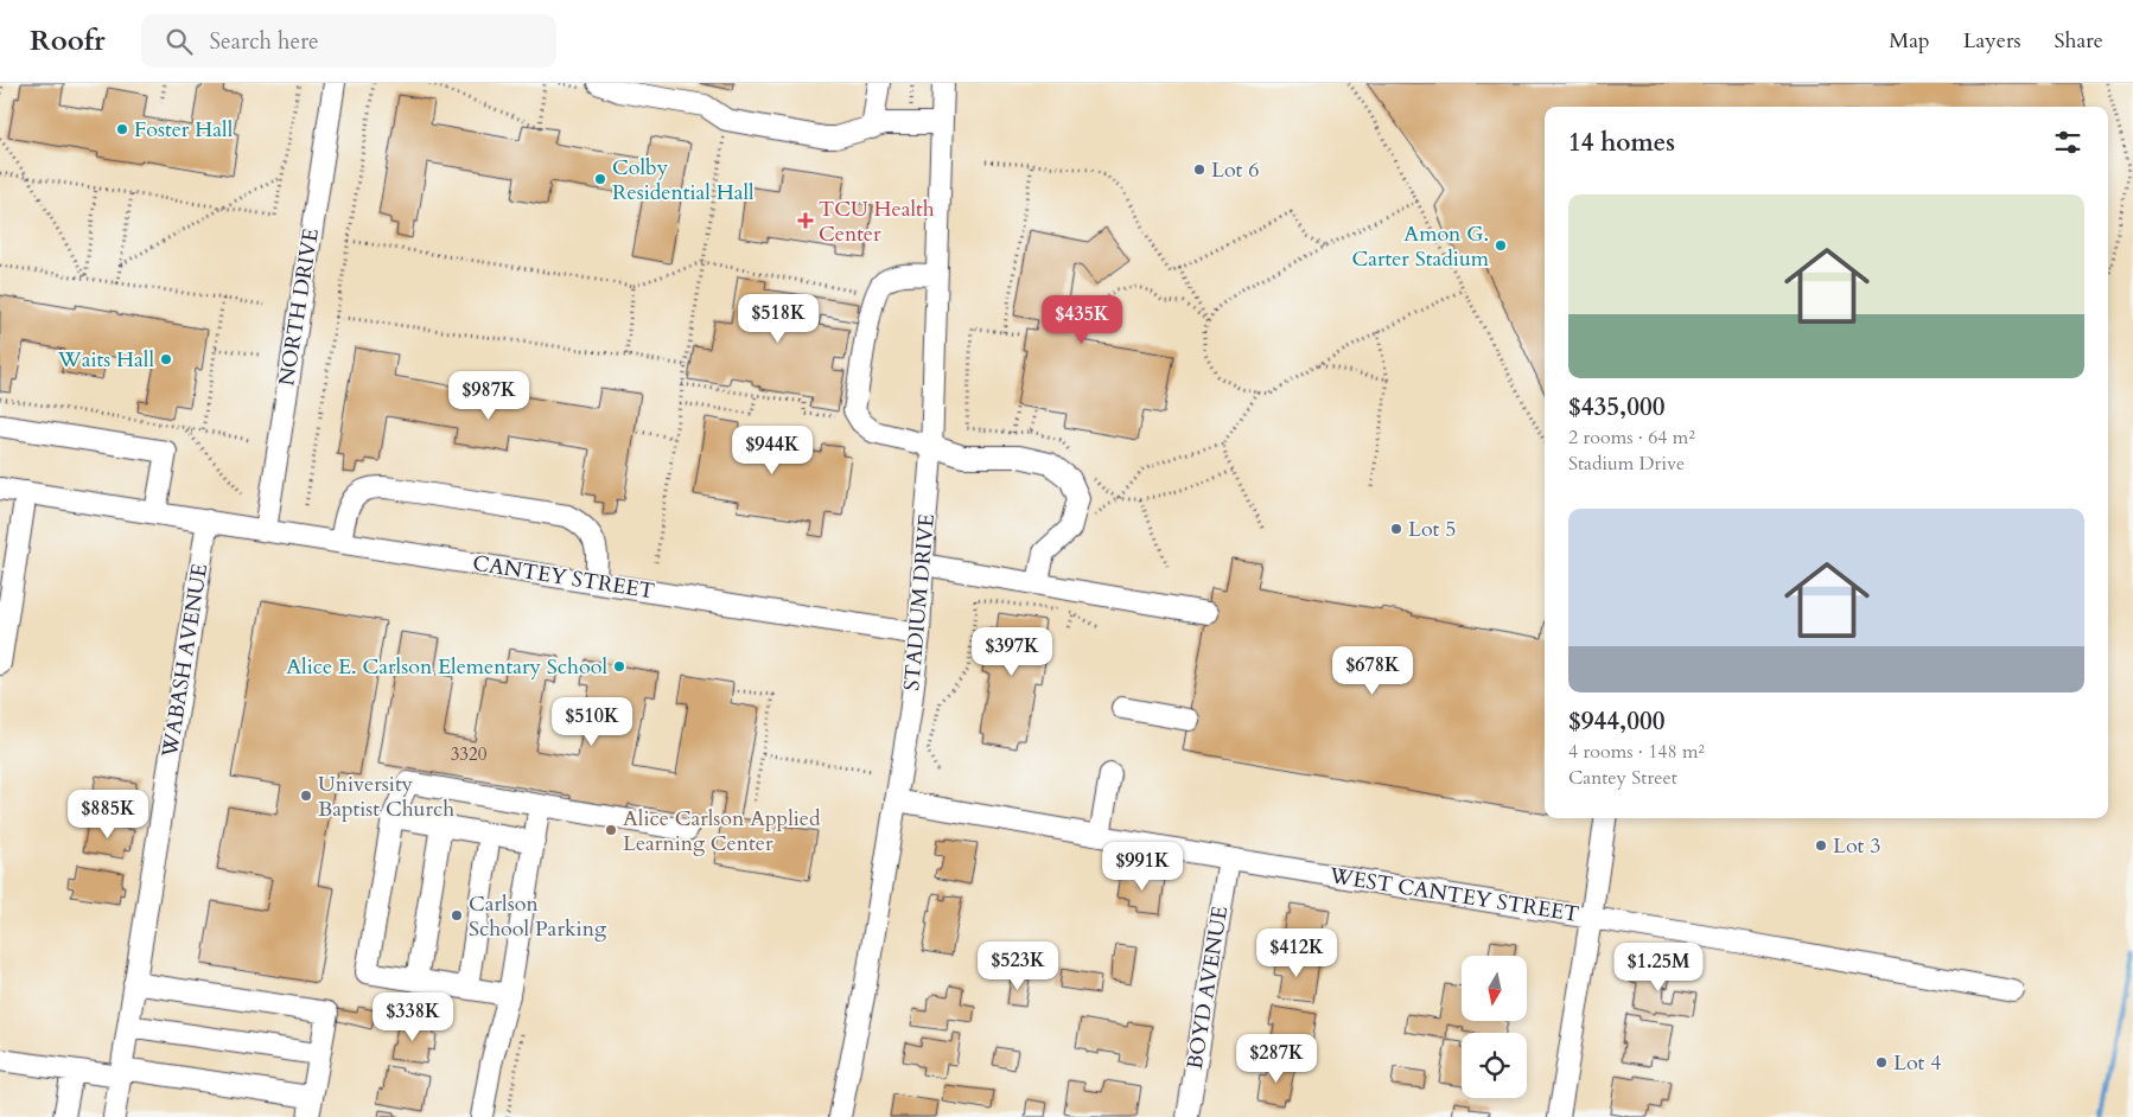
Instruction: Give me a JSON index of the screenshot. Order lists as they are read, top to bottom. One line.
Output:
{"streets":{"street":["NORTH DRIVE","CANTEY STREET","STADIUM DRIVE","WABASH AVENUE","WEST CANTEY STREET","BOYD AVENUE"]},"crossings":[["NORTH DRIVE","CANTEY STREET"],["CANTEY STREET","STADIUM DRIVE"],["CANTEY STREET","WABASH AVENUE"],["STADIUM DRIVE","WEST CANTEY STREET"],["WEST CANTEY STREET","BOYD AVENUE"]],"places":{"other":["Foster Hall","Lot 6","Colby Residential Hall","Amon G. Carter Stadium","Waits Hall","Lot 5","Alice E. Carlson Elementary School","University Baptist Church","Alice Carlson Applied Learning Center","Lot 3","Carlson School Parking","Lot 4"],"health":["TCU Health Center"]},"house_numbers":["3320"],"north":"bottom","page":{"header":"Roofr","search":"Search here","nav":["Map","Layers","Share"],"heading":"14 homes","list":[{"name":"$435,000","note":"2 rooms · 64 m² · Stadium Drive"},{"name":"$944,000","note":"4 rooms · 148 m² · Cantey Street"}],"price":["$518K","$435K","$987K","$944K","$397K","$678K","$510K","$885K","$991K","$412K","$523K","$1.25M","$338K","$287K"]}}
